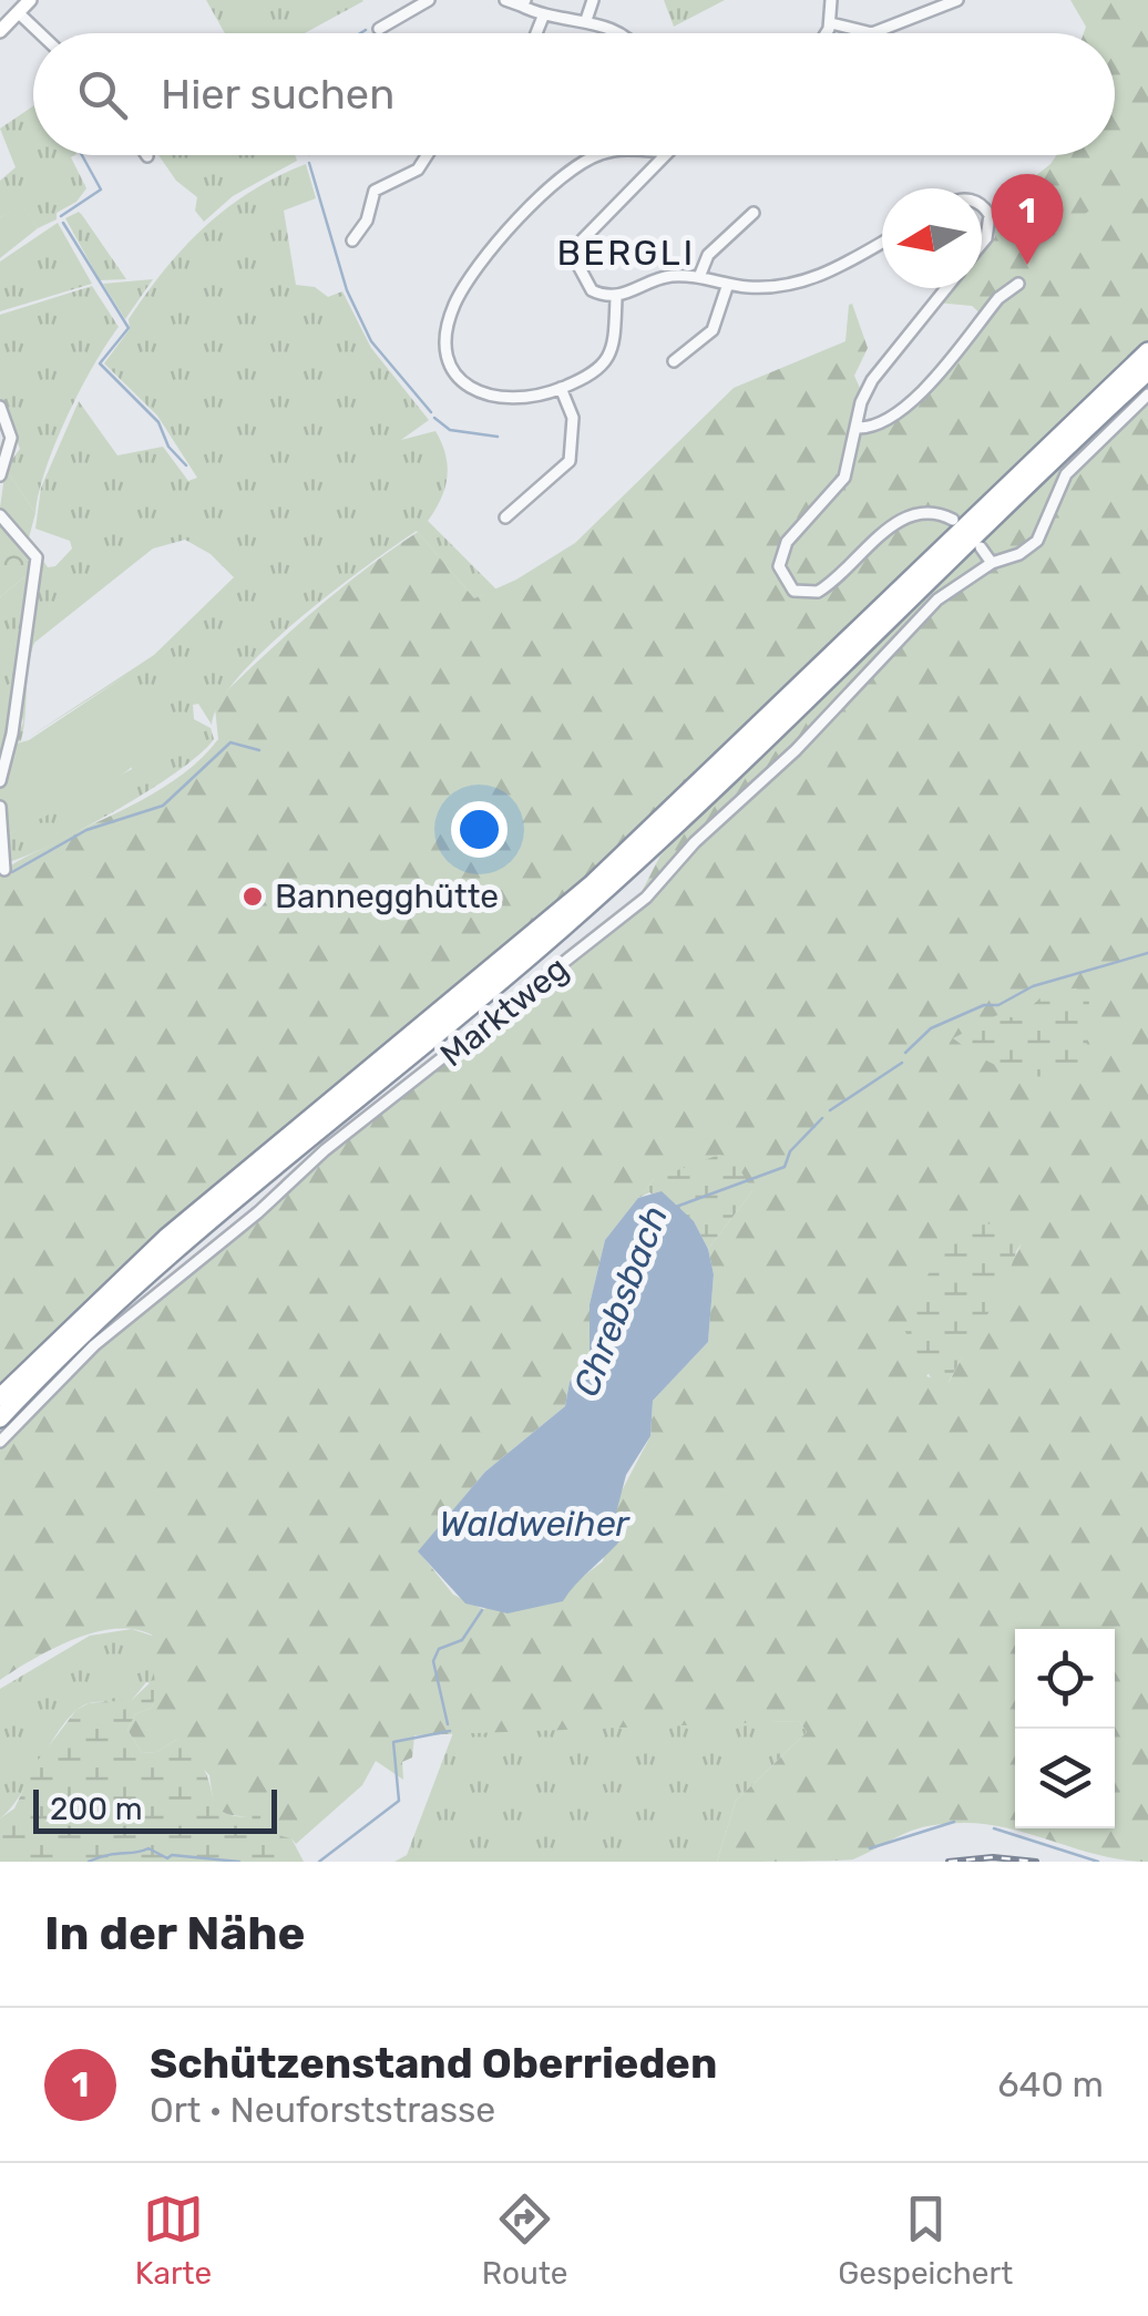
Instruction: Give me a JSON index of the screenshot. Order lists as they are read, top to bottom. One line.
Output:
{"streets":{"street":["Marktweg"]},"districts":["BERGLI"],"water":["Chrebsbach","Waldweiher"],"places":["Bannegghütte"],"scale_bar":"200 m","north":"left","page":{"search":"Hier suchen","pins":"1","scale":"200 m","heading":"In der Nähe","list":[{"mark":"1","name":"Schützenstand Oberrieden","note":"Ort · Neuforststrasse","value":"640 m"}],"nav":["Karte","Route","Gespeichert"]}}
